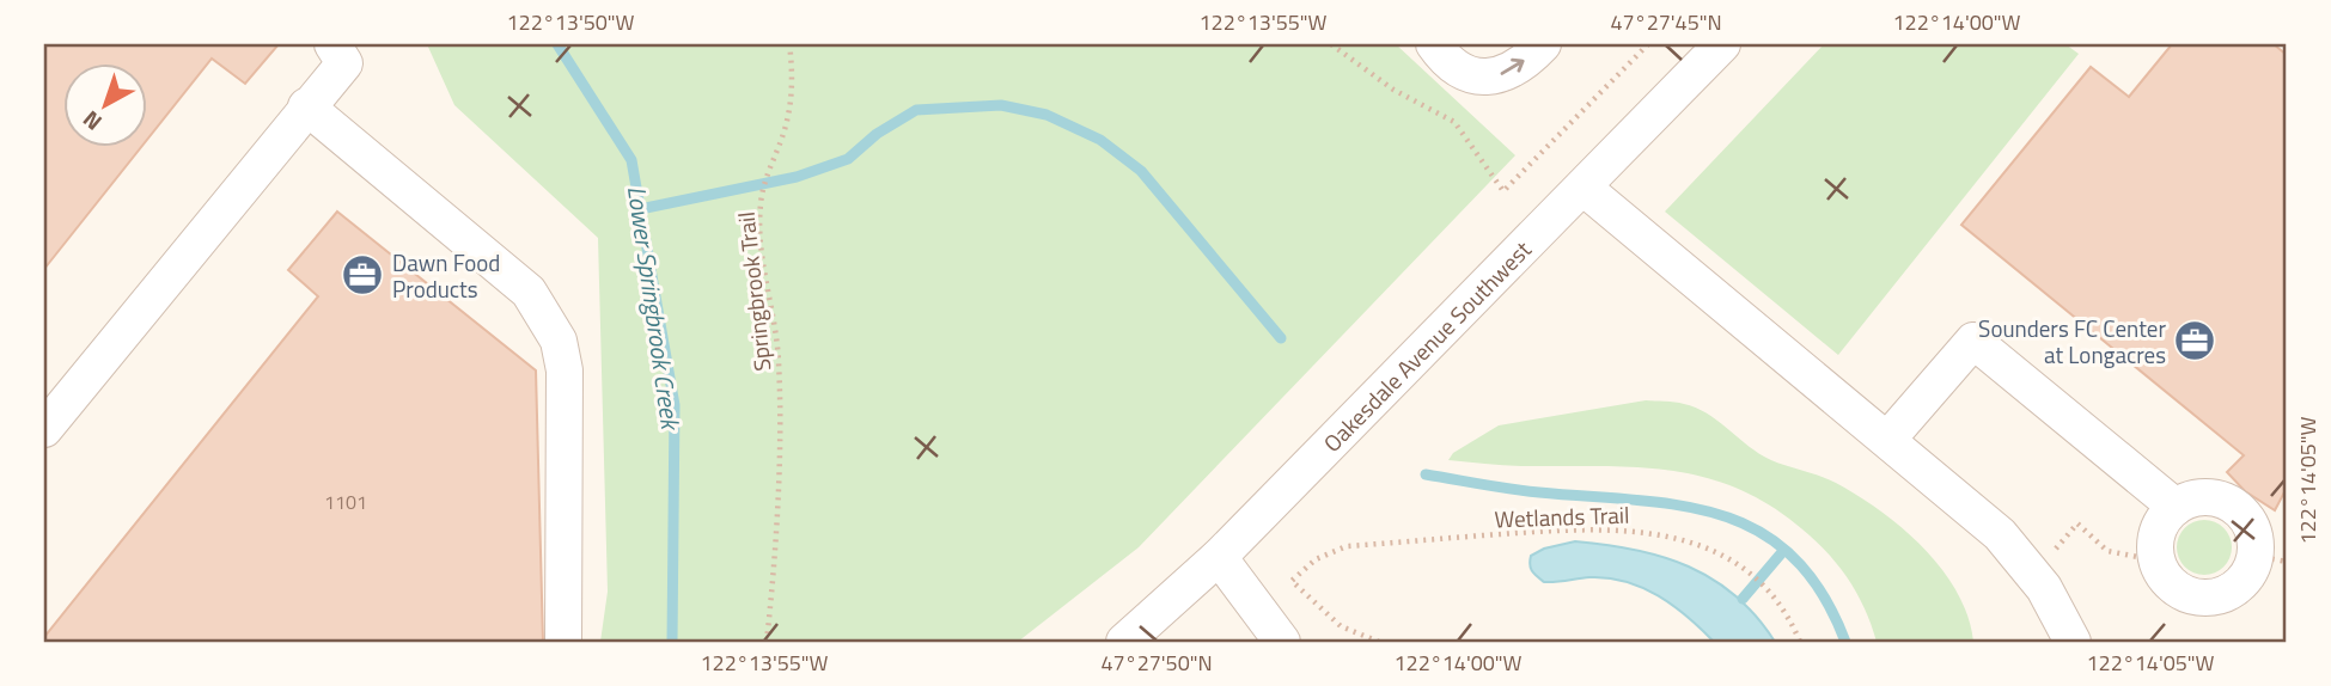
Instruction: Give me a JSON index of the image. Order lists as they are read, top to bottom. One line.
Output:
{"streets":{"street":["Oakesdale Avenue Southwest"],"path":["Springbrook Trail","Wetlands Trail"]},"water":["Lower Springbrook Creek"],"places":{"office":["Dawn Food Products","Sounders FC Center at Longacres"]},"house_numbers":["1101"],"north":"bottom left","coordinates":["122°13'50\"W","122°13'55\"W","47°27'45\"N","122°14'00\"W","122°14'05\"W","47°27'50\"N"]}
